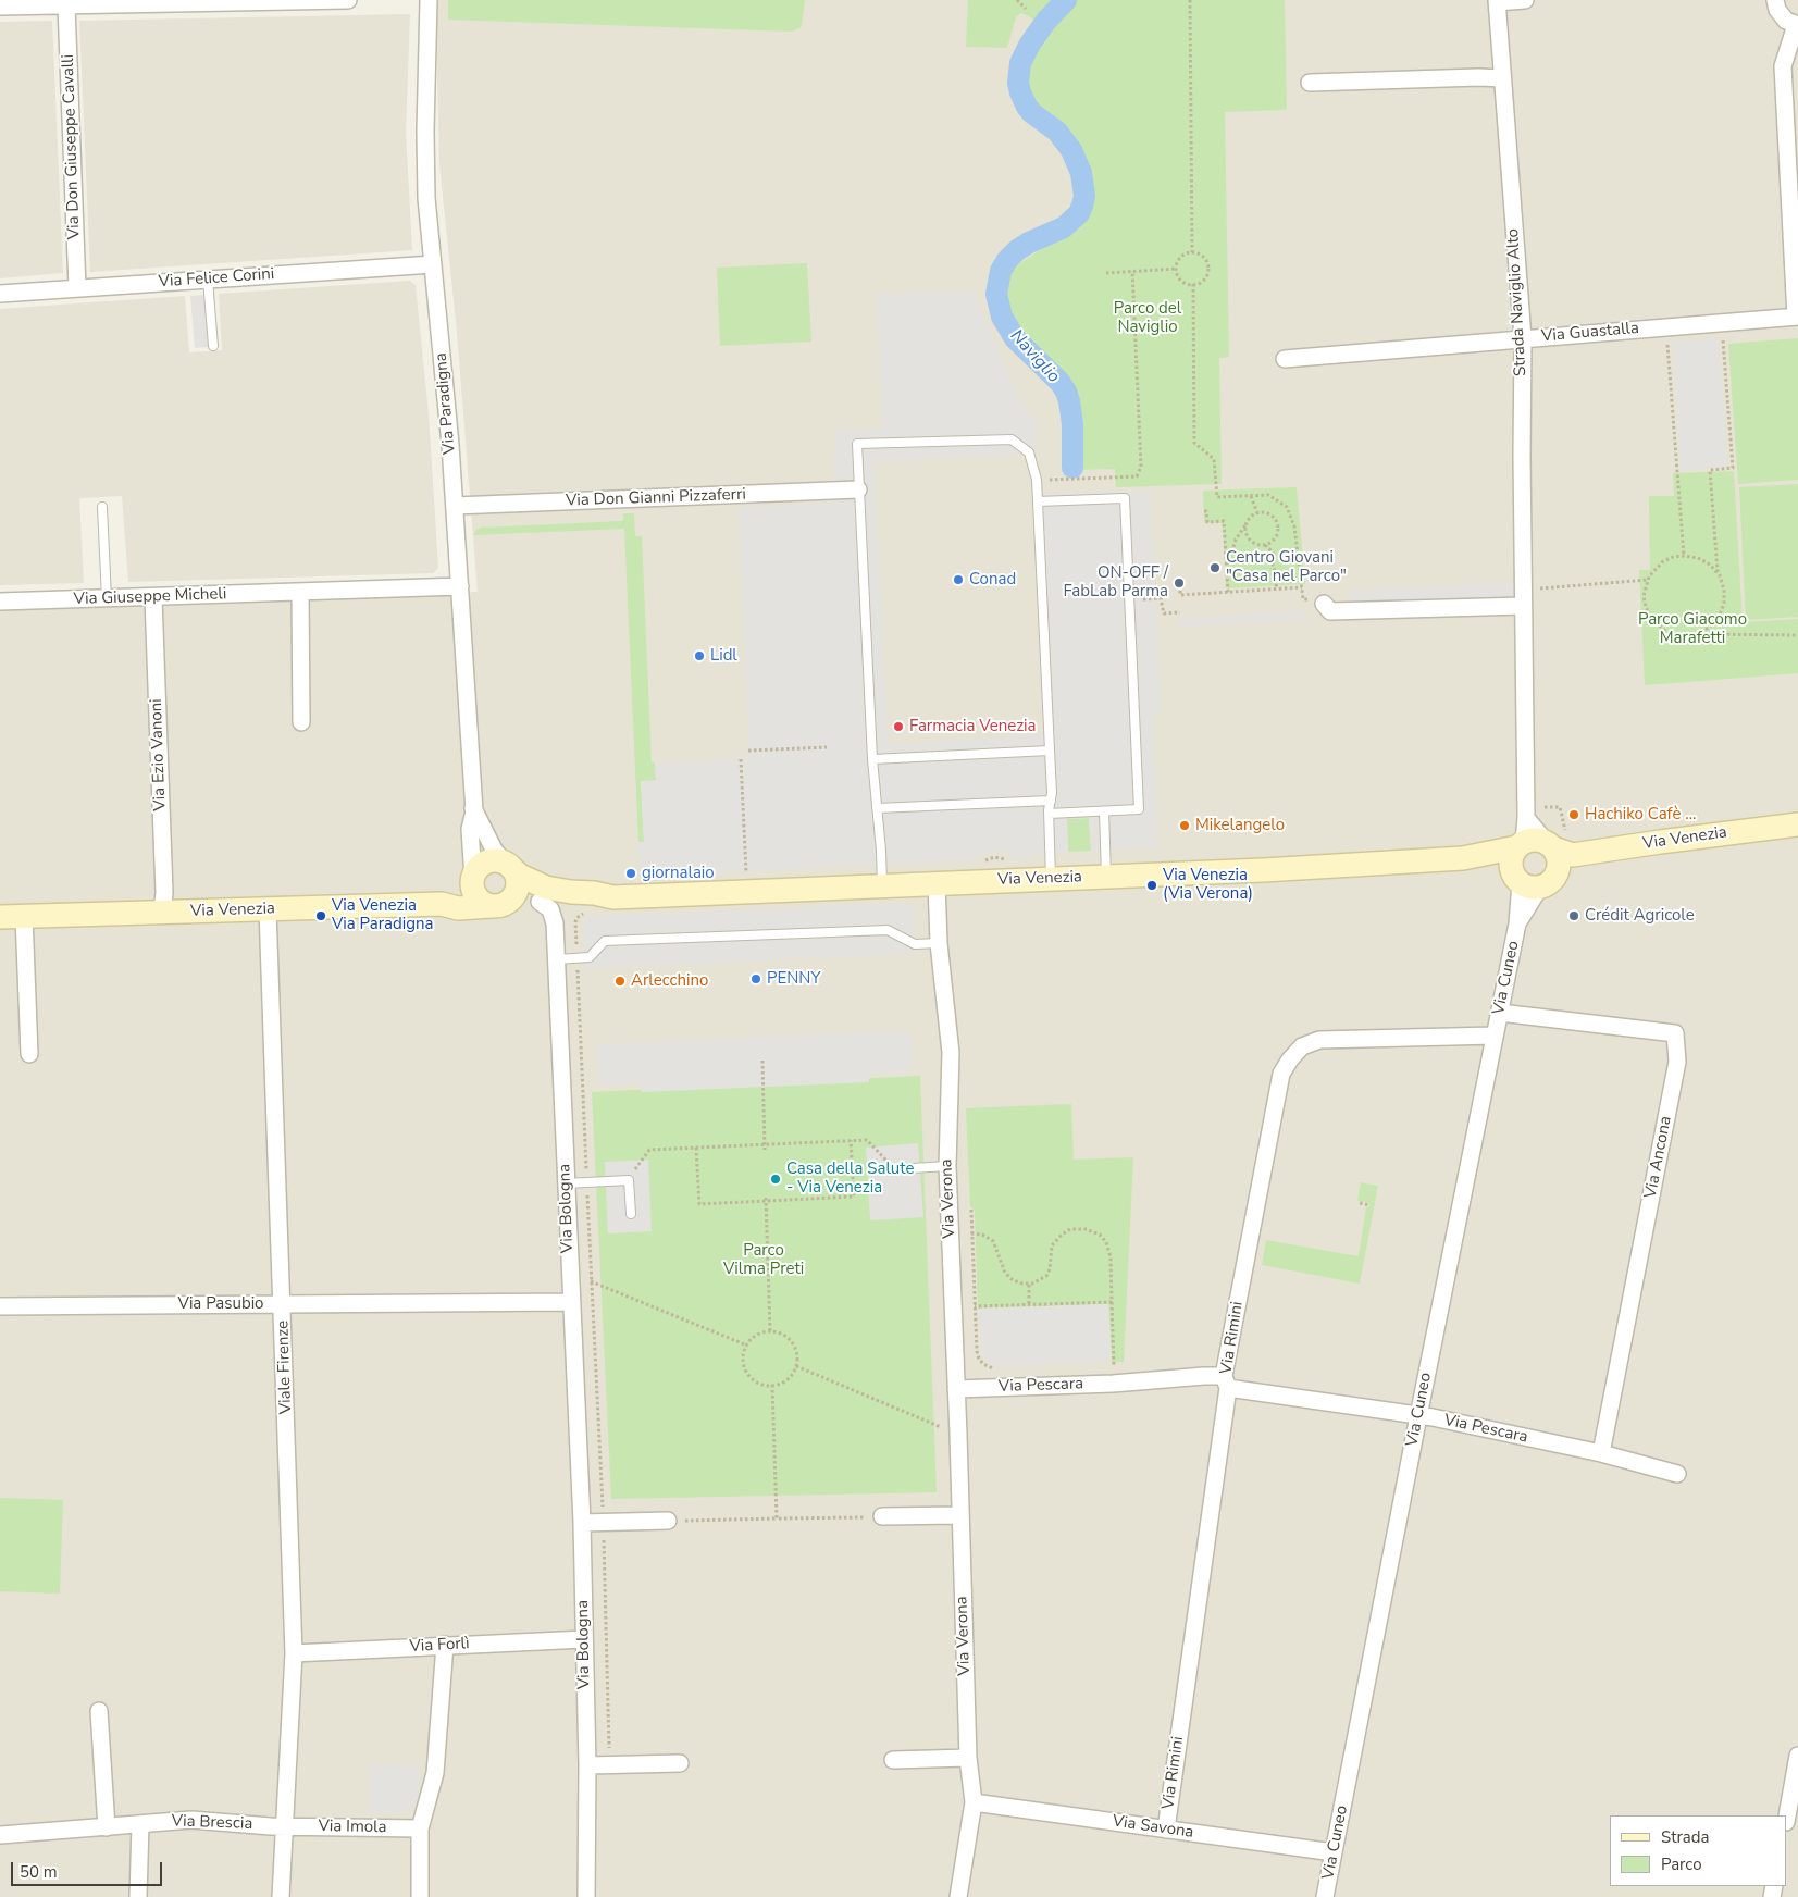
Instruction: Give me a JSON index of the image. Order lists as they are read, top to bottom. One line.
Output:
{"streets":{"street":["Via Don Giuseppe Cavalli","Via Felice Corini","Strada Naviglio Alto","Via Guastalla","Via Paradigna","Via Don Gianni Pizzaferri","Via Giuseppe Micheli","Via Ezio Vanoni","Via Venezia","Via Cuneo","Via Ancona","Via Verona","Via Bologna","Via Pasubio","Via Rimini","Viale Firenze","Via Pescara","Via Forlì","Via Brescia","Via Imola","Via Savona"]},"crossings":[["Via Don Giuseppe Cavalli","Via Felice Corini"],["Via Felice Corini","Via Paradigna"],["Strada Naviglio Alto","Via Guastalla"],["Strada Naviglio Alto","Via Venezia"],["Strada Naviglio Alto","Via Cuneo"],["Via Paradigna","Via Don Gianni Pizzaferri"],["Via Paradigna","Via Giuseppe Micheli"],["Via Paradigna","Via Venezia"],["Via Giuseppe Micheli","Via Ezio Vanoni"],["Via Ezio Vanoni","Via Venezia"],["Via Venezia","Via Cuneo"],["Via Venezia","Via Verona"],["Via Venezia","Via Bologna"],["Via Venezia","Viale Firenze"],["Via Cuneo","Via Ancona"],["Via Cuneo","Via Rimini"],["Via Cuneo","Via Pescara"],["Via Cuneo","Via Savona"],["Via Ancona","Via Pescara"],["Via Verona","Via Pescara"],["Via Verona","Via Savona"],["Via Bologna","Via Pasubio"],["Via Bologna","Via Forlì"],["Via Pasubio","Viale Firenze"],["Via Rimini","Via Pescara"],["Via Rimini","Via Savona"],["Viale Firenze","Via Forlì"],["Viale Firenze","Via Brescia"],["Viale Firenze","Via Imola"],["Via Brescia","Via Imola"]],"water":["Naviglio"],"parks":["Parco del Naviglio","Parco Giacomo Marafetti","Parco Vilma Preti"],"places":["Centro Giovani \"Casa nel Parco\"","Conad","ON-OFF / FabLab Parma","Lidl","Farmacia Venezia","Hachiko Cafè ...","Mikelangelo","giornalaio","Via Venezia (Via Verona)","Via Venezia Via Paradigna","Crédit Agricole","PENNY","Arlecchino","Casa della Salute - Via Venezia"],"legend":["Strada","Parco"],"scale_bar":"50 m"}
